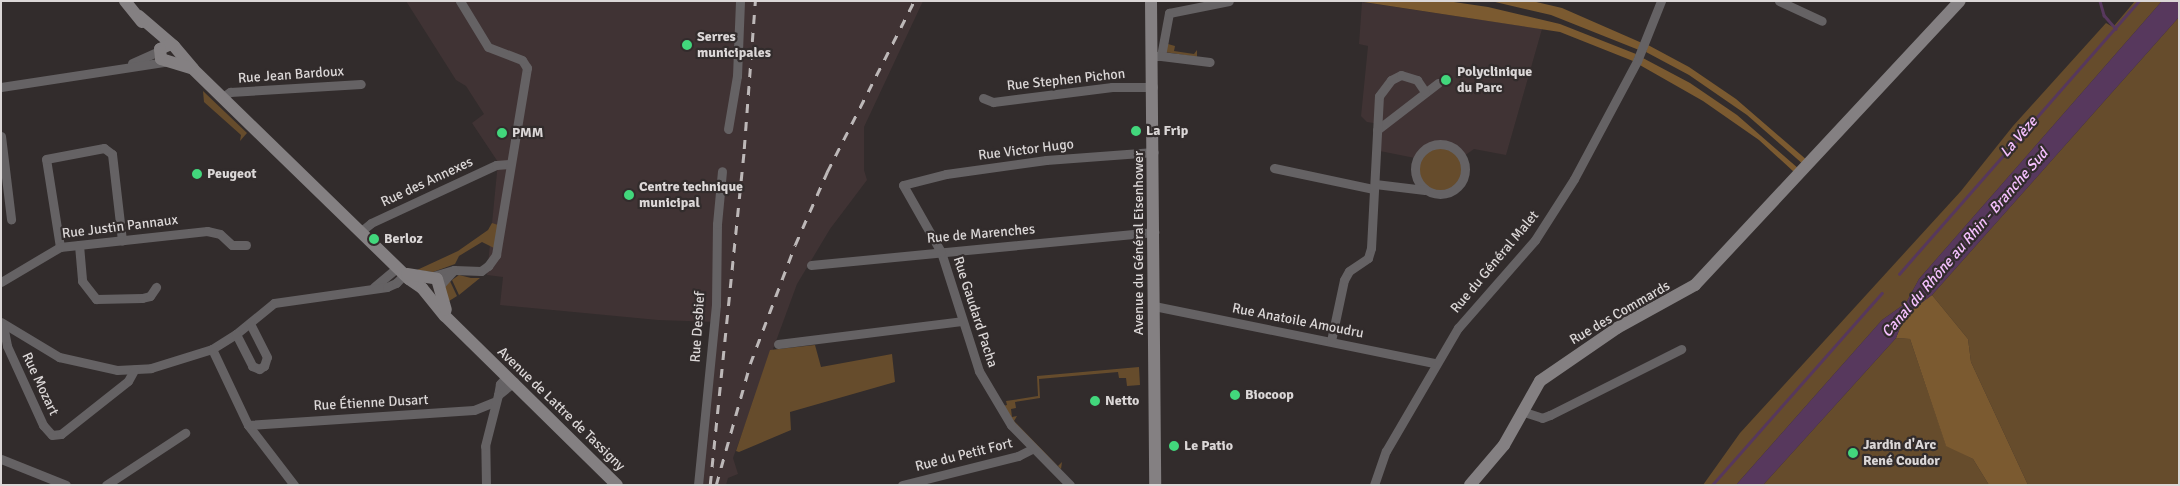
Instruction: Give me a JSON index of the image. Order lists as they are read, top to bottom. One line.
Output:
{"streets":{"main road":["Avenue du Général Eisenhower","Rue des Commards","Avenue de Lattre de Tassigny"],"street":["Rue Jean Bardoux","Rue Stephen Pichon","Rue Victor Hugo","Rue des Annexes","Rue Justin Pannaux","Rue de Marenches","Rue du Général Malet","Rue Gaudard Pacha","Rue Anatoile Amoudru","Rue Desbief","Rue Mozart","Rue Étienne Dusart","Rue du Petit Fort"]},"crossings":[["Rue Stephen Pichon","Avenue du Général Eisenhower"],["Rue Victor Hugo","Avenue du Général Eisenhower"],["Rue Victor Hugo","Rue Gaudard Pacha"],["Rue de Marenches","Avenue du Général Eisenhower"],["Rue de Marenches","Rue Gaudard Pacha"],["Avenue du Général Eisenhower","Rue Anatoile Amoudru"],["Rue du Général Malet","Rue Anatoile Amoudru"],["Rue Gaudard Pacha","Rue du Petit Fort"],["Rue Étienne Dusart","Avenue de Lattre de Tassigny"]],"water":["La Vèze","Canal du Rhône au Rhin - Branche Sud"],"places":["Serres municipales","Polyclinique du Parc","La Frip","PMM","Peugeot","Centre technique municipal","Berloz","Biocoop","Netto","Le Patio","Jardin d'Arc René Coudor"]}
